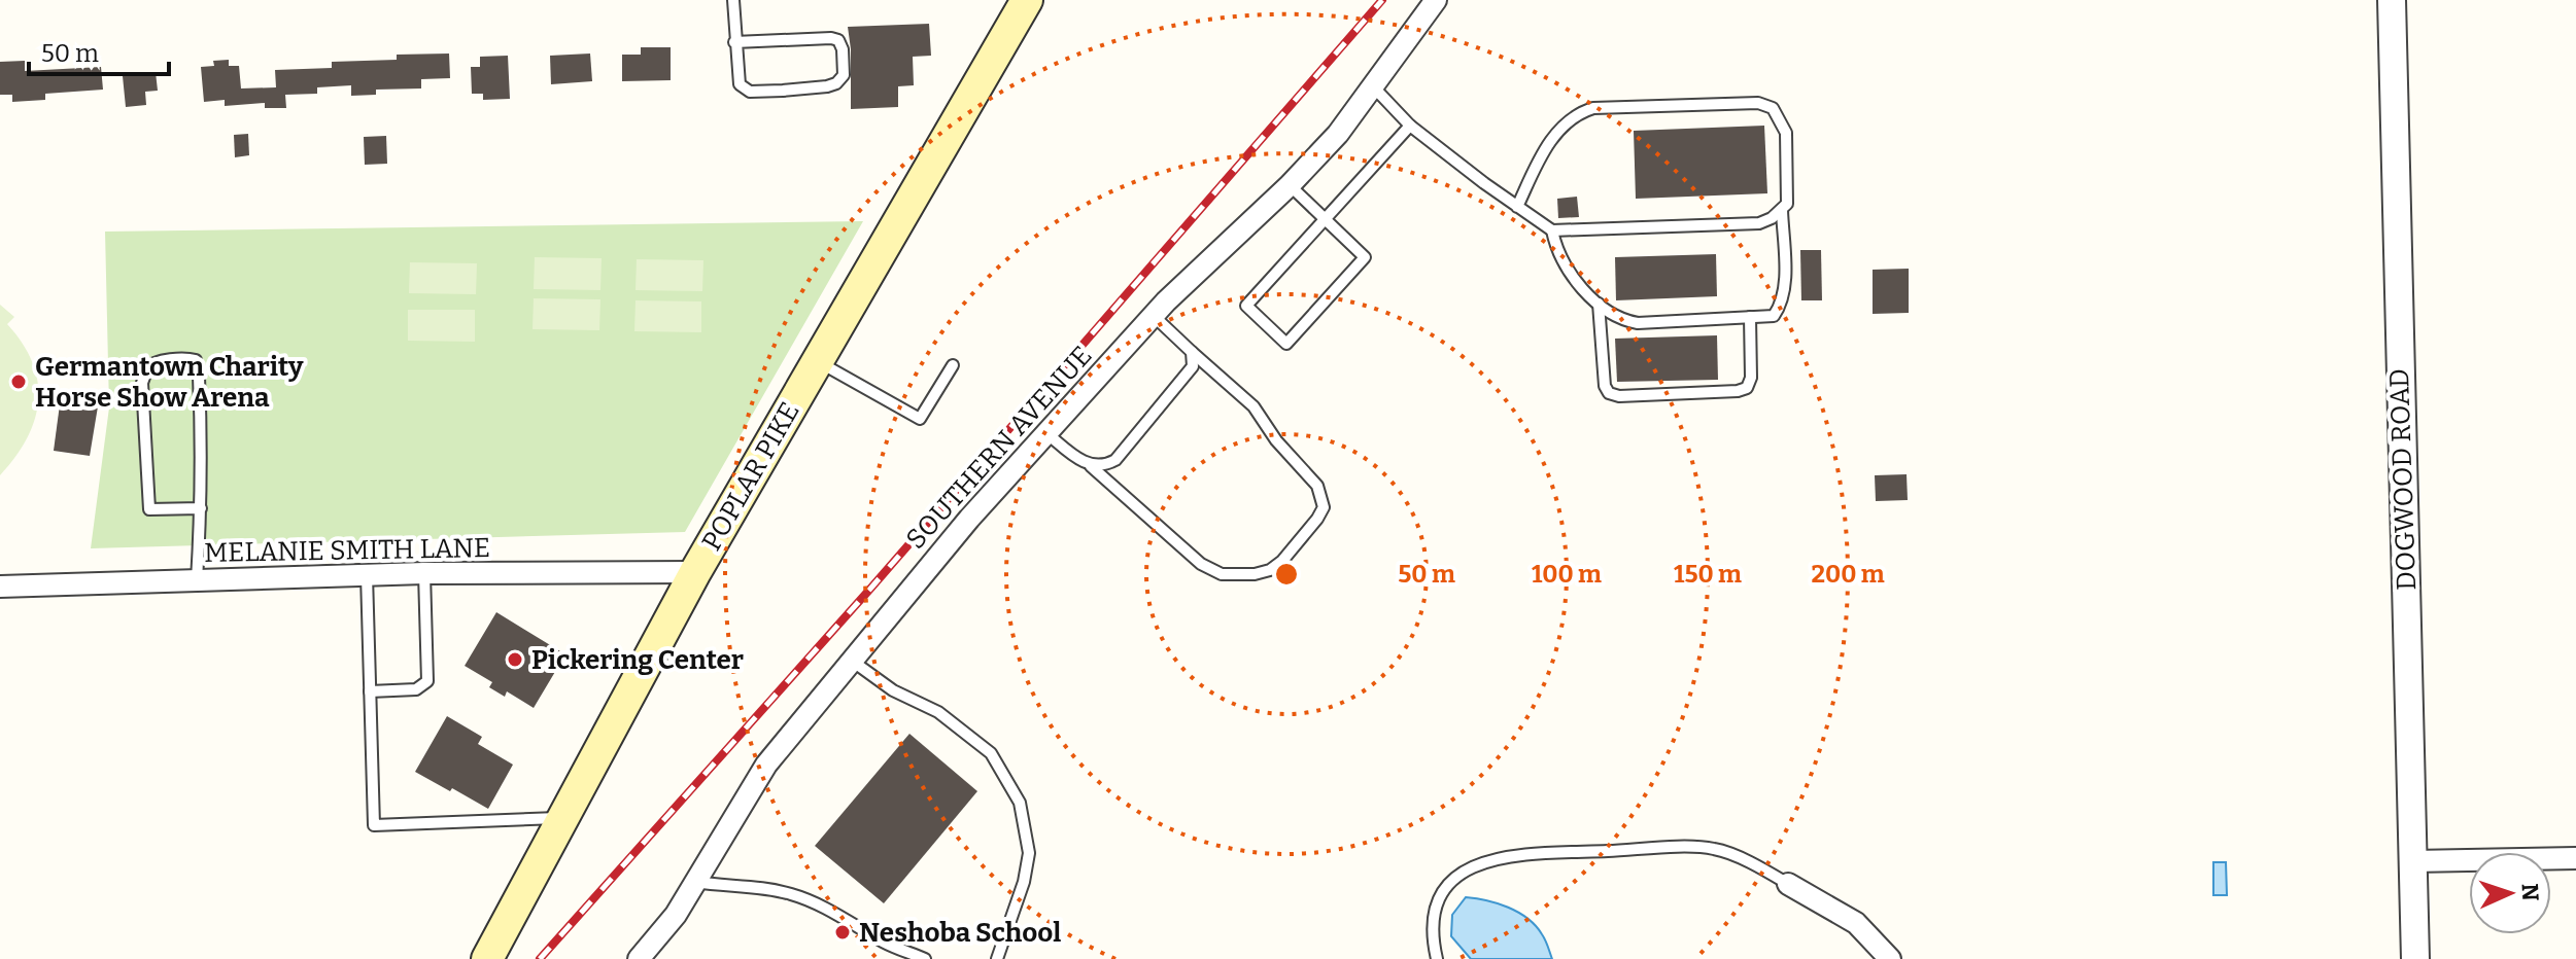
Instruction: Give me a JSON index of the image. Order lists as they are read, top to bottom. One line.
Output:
{"streets":{"main road":["POPLAR PIKE"],"street":["SOUTHERN AVENUE","DOGWOOD ROAD","MELANIE SMITH LANE"]},"crossings":[["POPLAR PIKE","MELANIE SMITH LANE"]],"places":["Germantown Charity Horse Show Arena","Pickering Center","Neshoba School"],"scale_bar":"50 m","north":"right","rings":["50 m","100 m","150 m","200 m"]}
